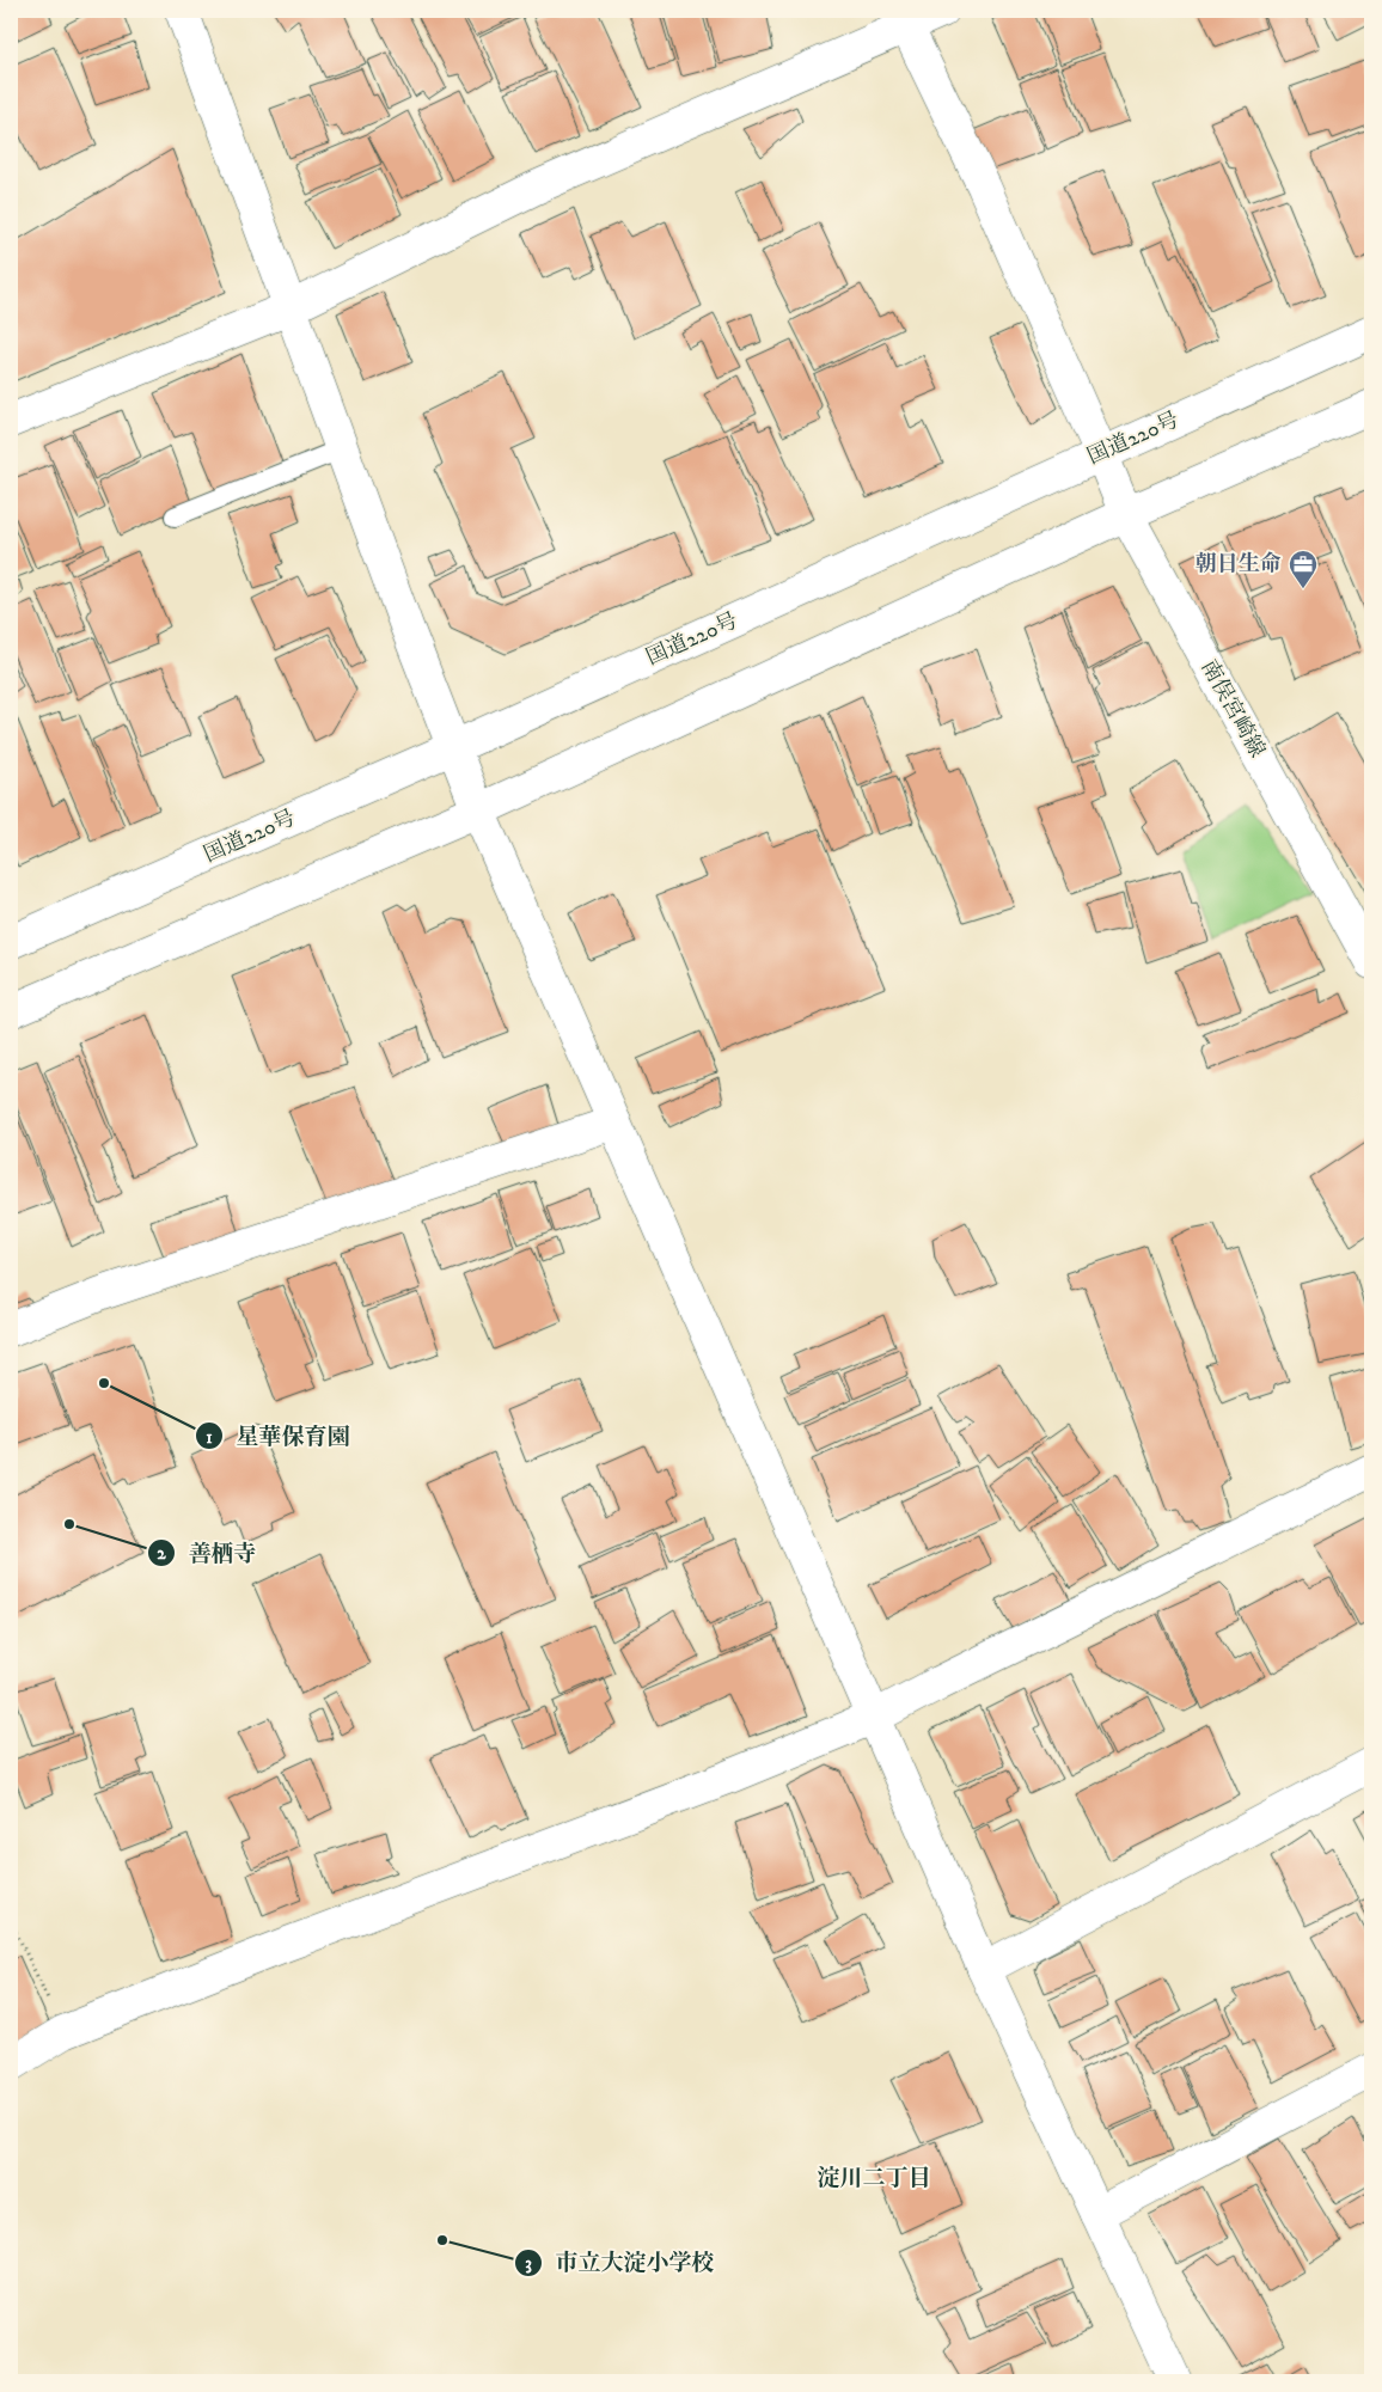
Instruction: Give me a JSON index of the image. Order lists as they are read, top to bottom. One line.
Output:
{"streets":{"main road":["国道220号","南俣宮崎線"]},"crossings":[["国道220号","南俣宮崎線"]],"districts":["淀川二丁目"],"places":{"office":["朝日生命"],"other":["星華保育園","善栖寺","市立大淀小学校"]}}
